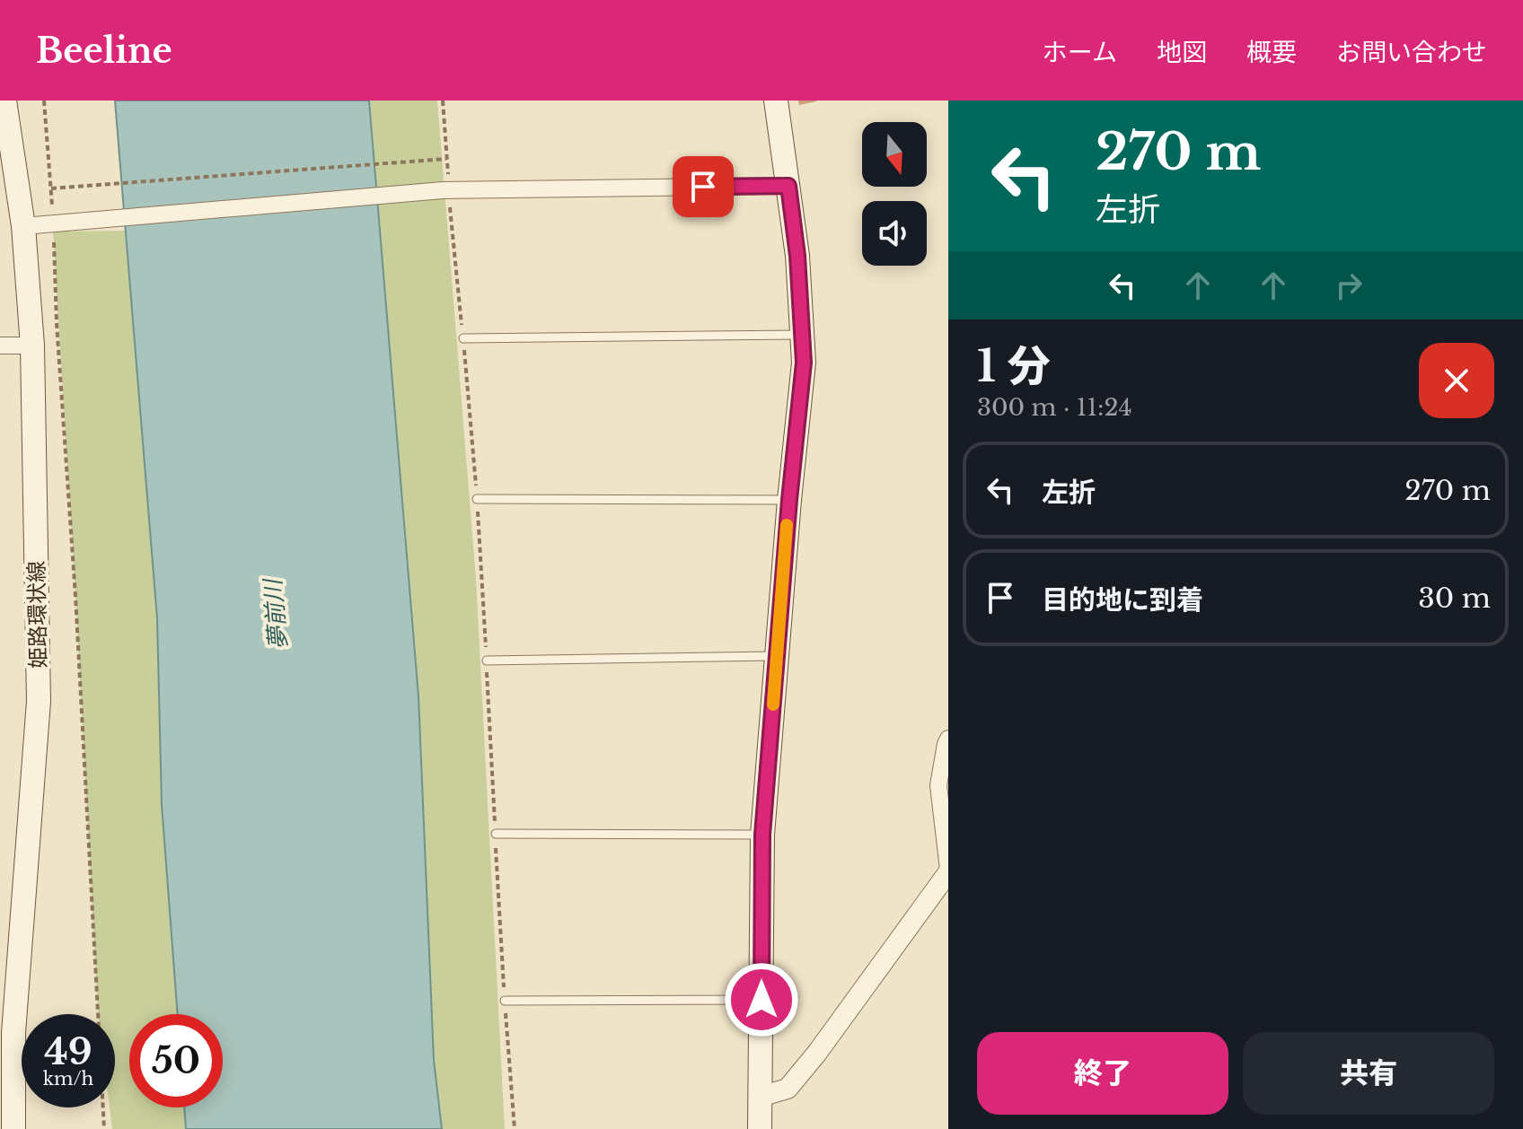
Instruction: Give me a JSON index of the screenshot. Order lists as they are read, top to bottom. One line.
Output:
{"streets":{"main road":["姫路環状線"]},"water":["夢前川"],"north":"bottom","page":{"header":"Beeline","nav":["ホーム","地図","概要","お問い合わせ"],"turn":["270 m","左折"],"heading":["1 分","300 m · 11:24"],"list":[{"name":"左折","value":"270 m"},{"name":"目的地に到着","value":"30 m"}],"speed":"49 km/h","limit":"50","buttons":["終了","共有"]}}
